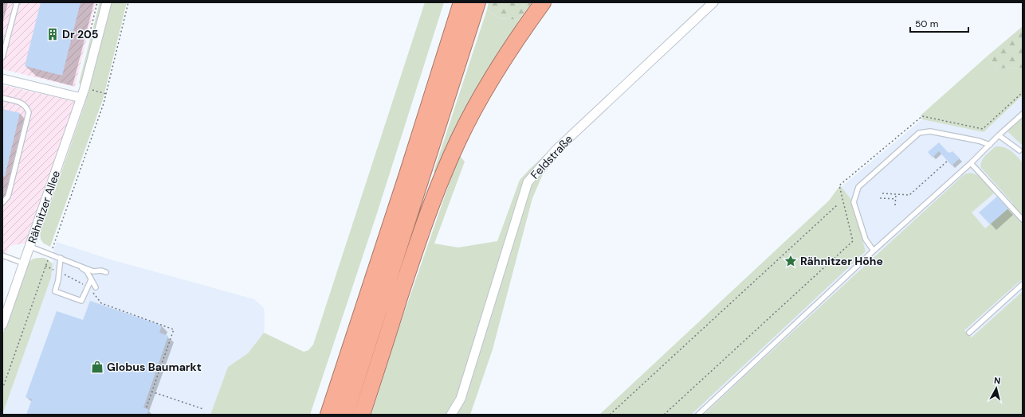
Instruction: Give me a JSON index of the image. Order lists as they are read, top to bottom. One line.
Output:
{"streets":{"street":["Feldstraße","Rähnitzer Allee"]},"places":{"building":["Dr 205"],"place":["Rähnitzer Höhe"],"shop":["Globus Baumarkt"]},"scale_bar":"50 m","north":"top"}
